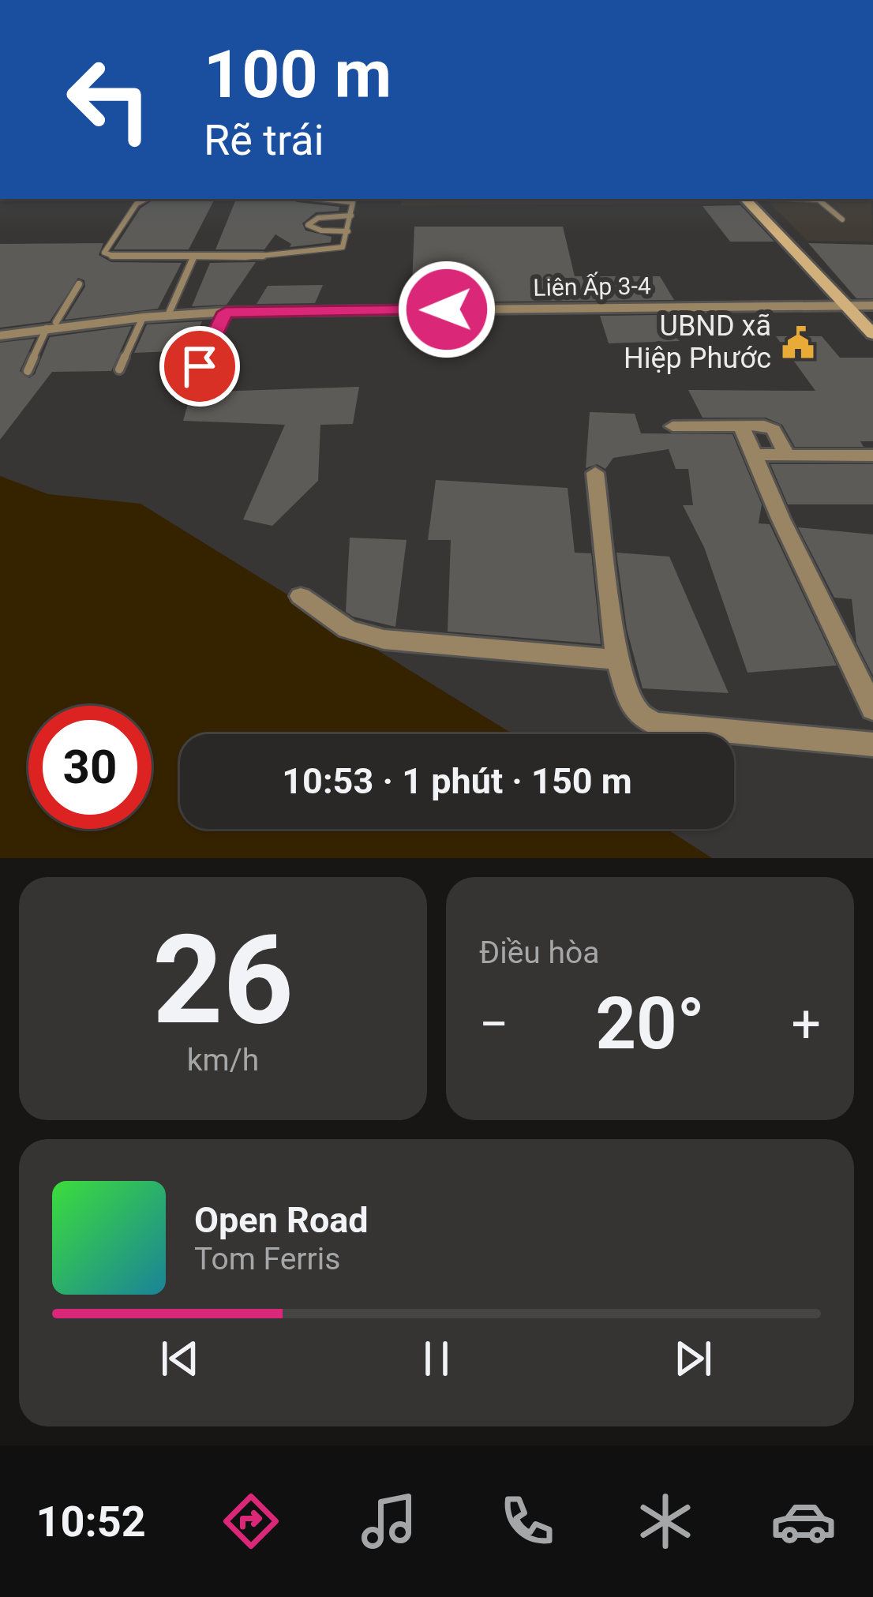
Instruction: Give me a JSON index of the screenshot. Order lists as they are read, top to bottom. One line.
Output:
{"streets":{"street":["Liên Ấp 3-4"]},"places":{"public building":["UBND xã Hiệp Phước"]},"page":{"turn":["100 m","Rẽ trái"],"limit":"30","trip":"10:53 · 1 phút · 150 m","tile":[["26","km/h"],"Điều hòa"],"heat":["−","20°","+"],"song":["Open Road","Tom Ferris"],"tabs":"10:52"}}
